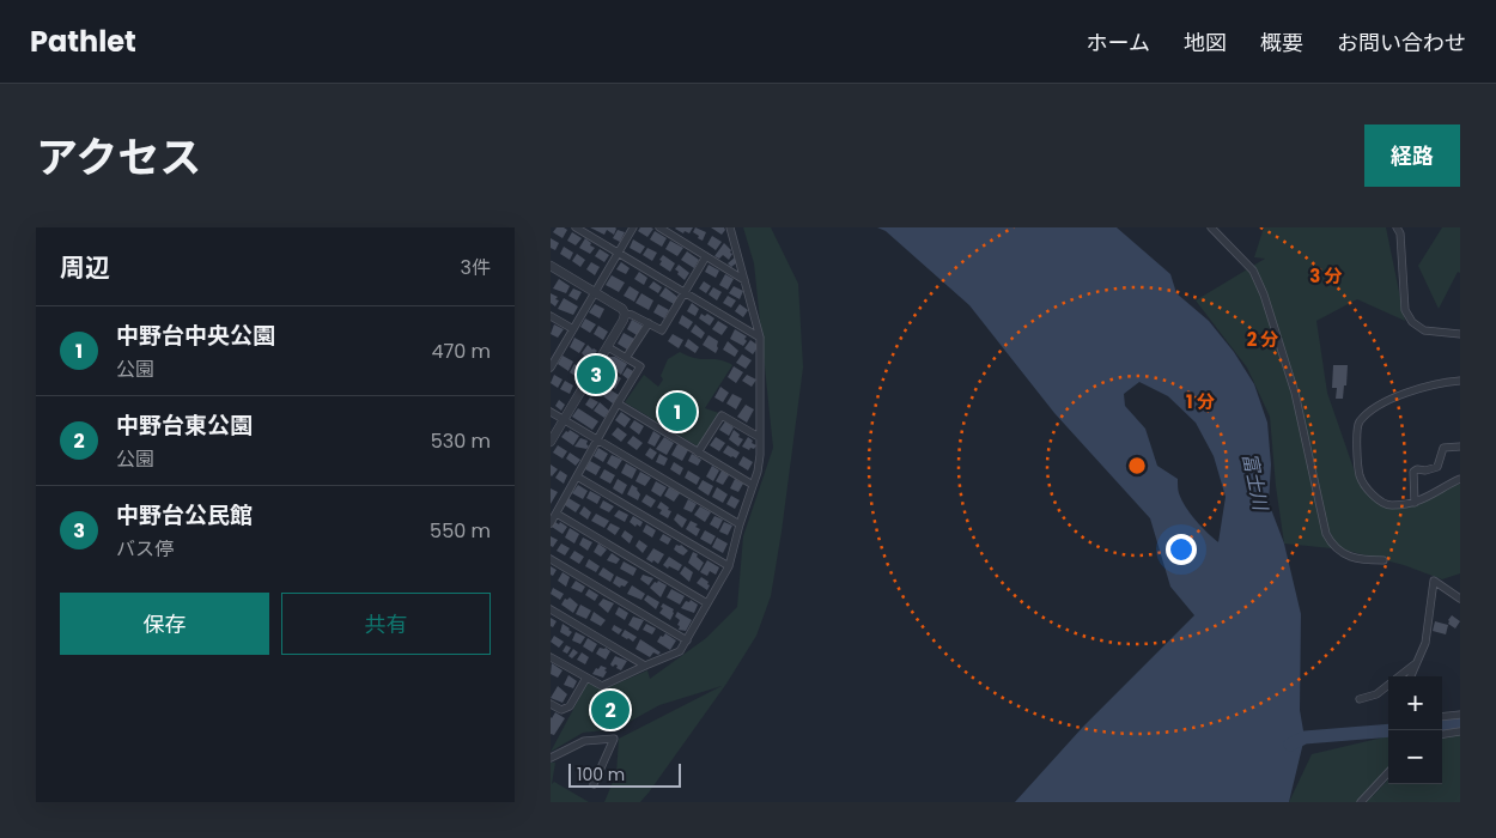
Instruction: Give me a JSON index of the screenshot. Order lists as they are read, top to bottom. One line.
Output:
{"water":["富士川"],"scale_bar":"100 m","page":{"header":"Pathlet","nav":["ホーム","地図","概要","お問い合わせ"],"title":"アクセス","buttons":["経路",["保存","共有"]],"heading":["周辺","3件"],"list":[{"mark":"1","name":"中野台中央公園","note":"公園","value":"470 m"},{"mark":"2","name":"中野台東公園","note":"公園","value":"530 m"},{"mark":"3","name":"中野台公民館","note":"バス停","value":"550 m"}],"pins":["3","1","2"],"map_buttons":["+","−"],"scale":"100 m"},"rings":["3 分","2 分","1 分"]}
